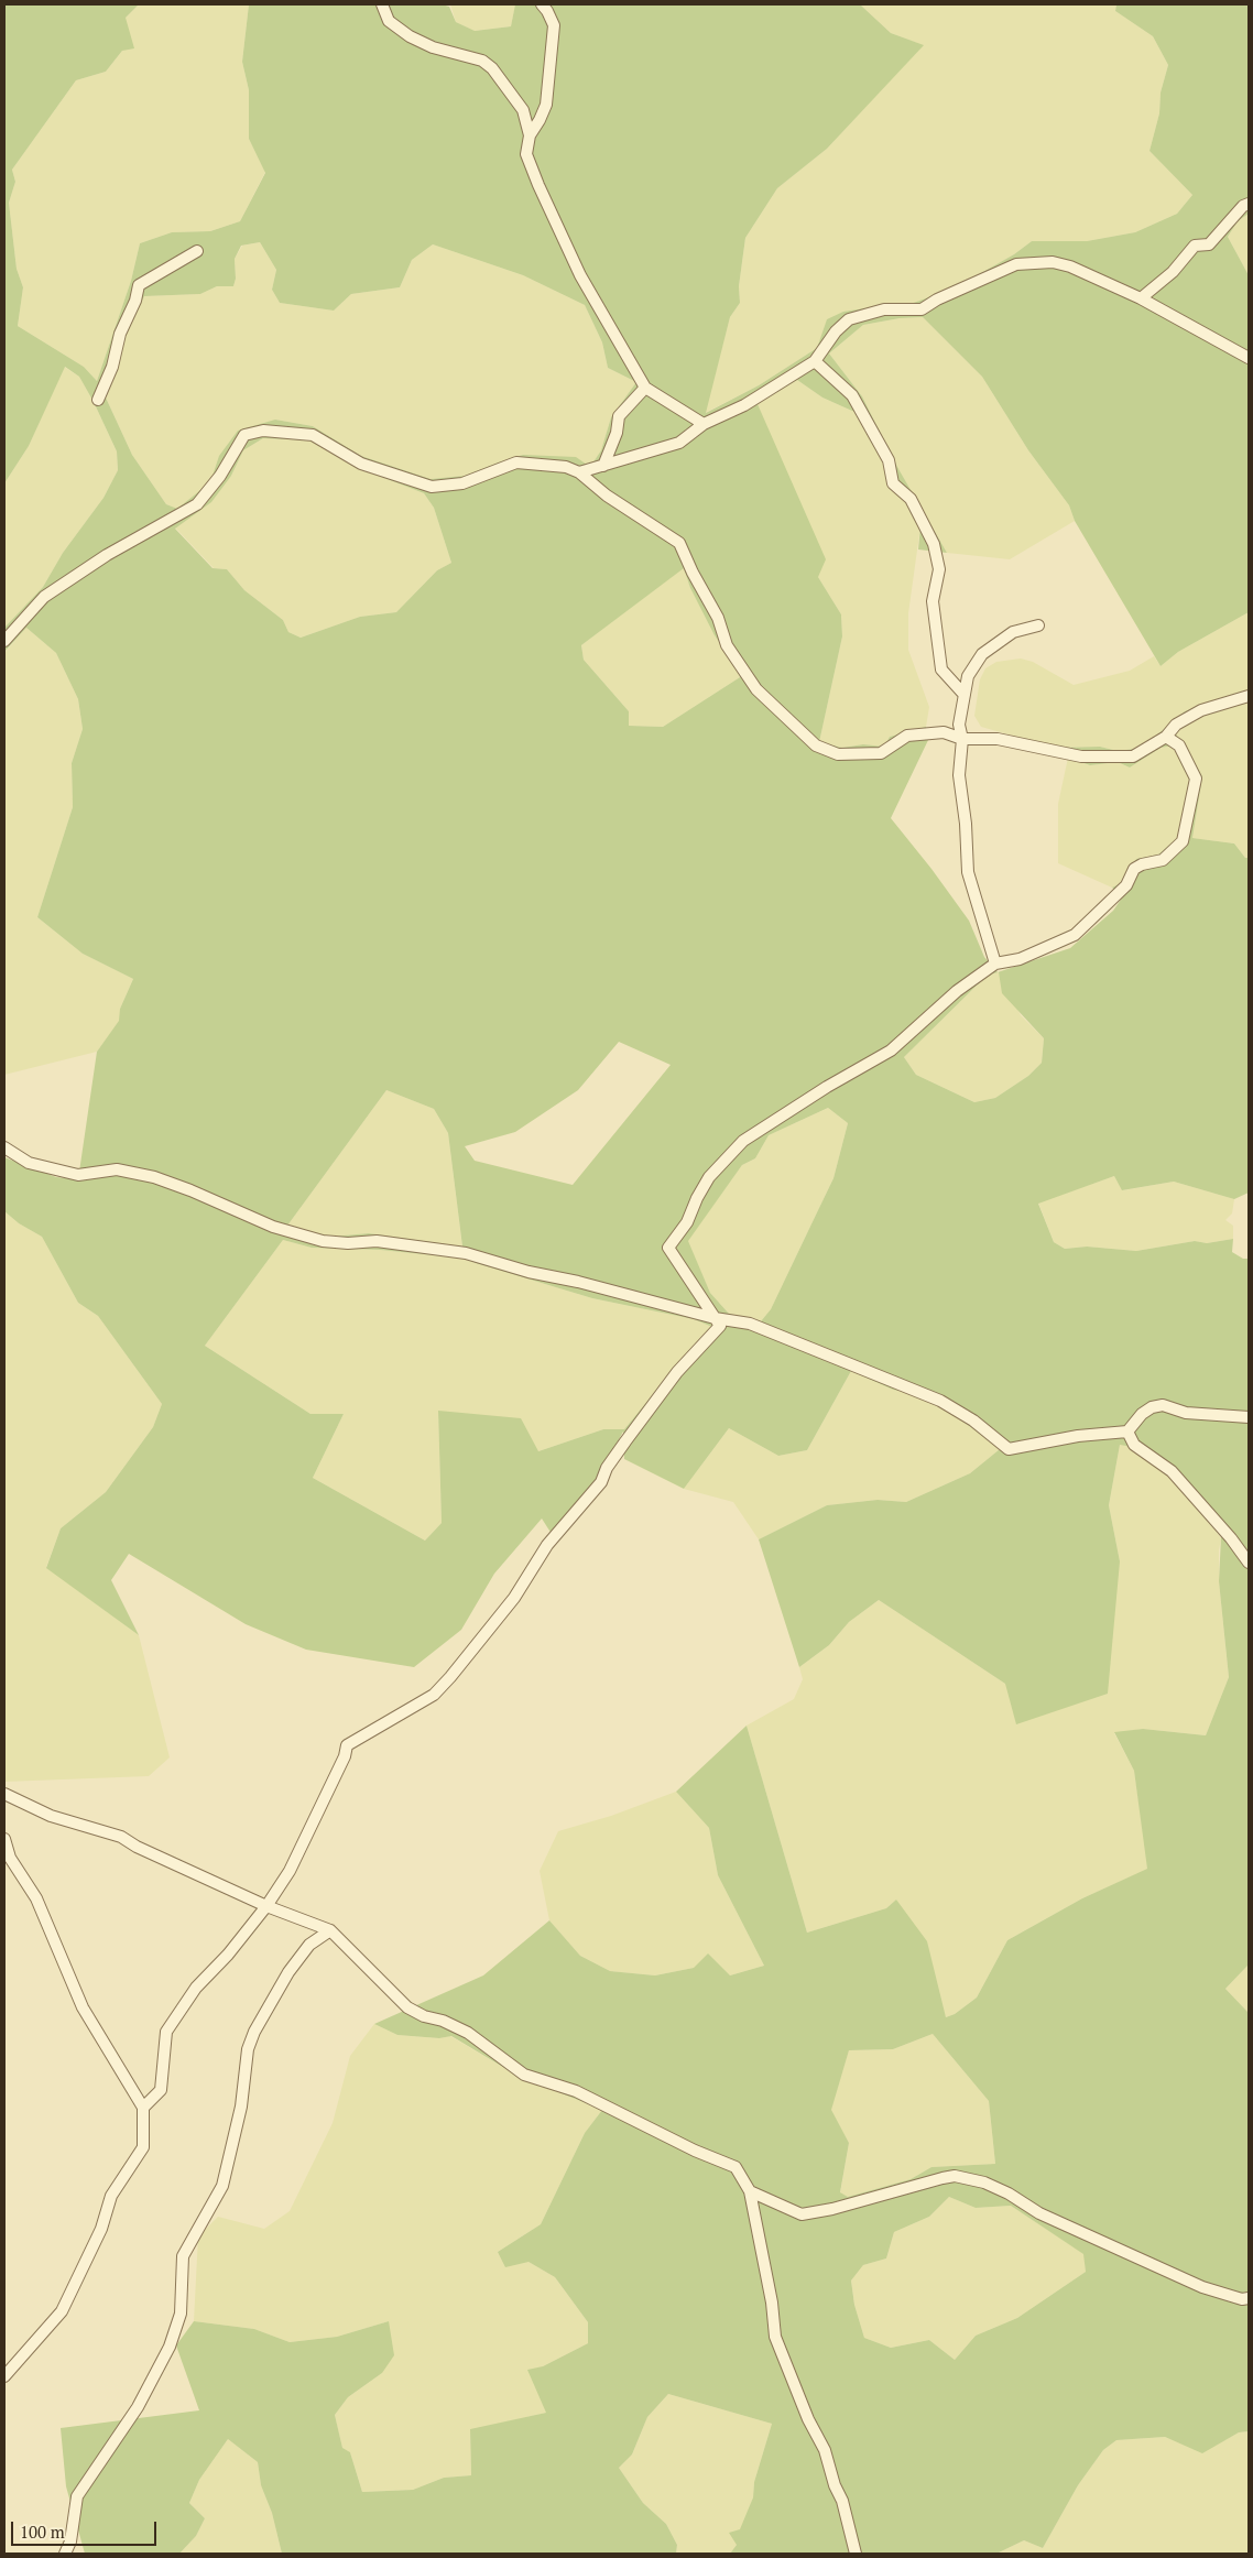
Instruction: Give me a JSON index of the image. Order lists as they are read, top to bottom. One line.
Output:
{"scale_bar":"100 m"}
